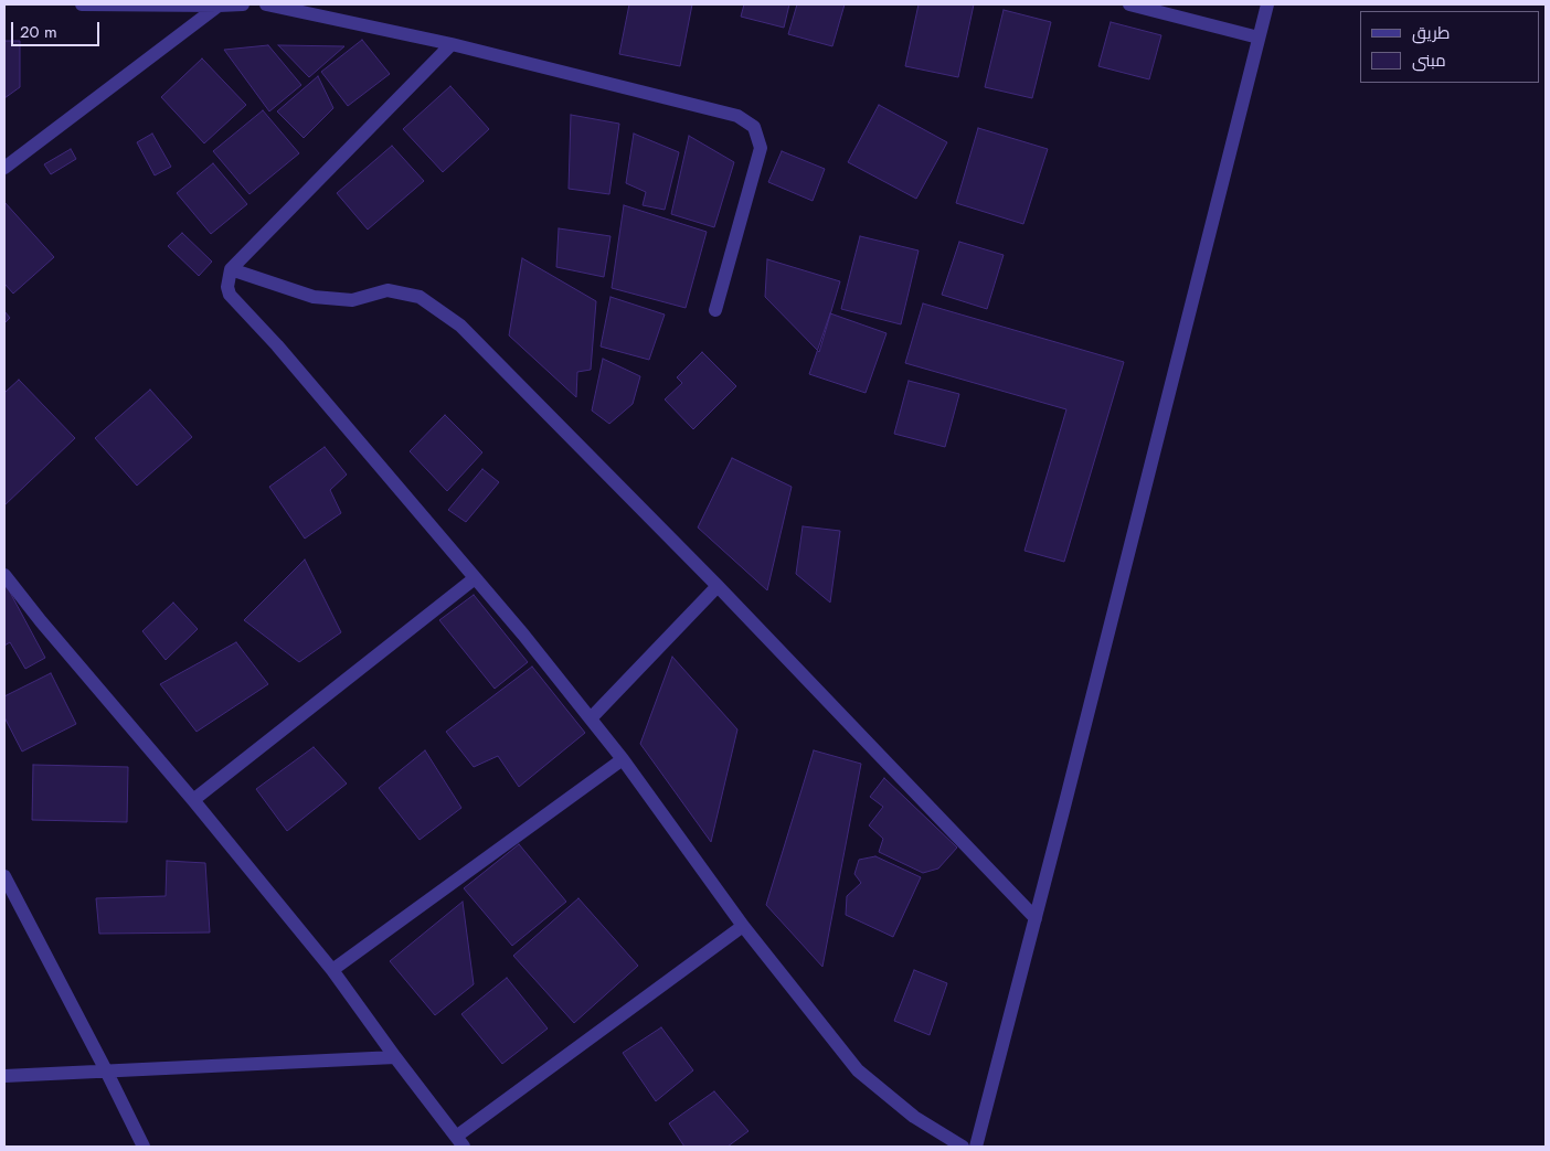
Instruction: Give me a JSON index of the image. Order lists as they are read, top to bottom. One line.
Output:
{"legend":["طريق","مبنى"],"scale_bar":"20 m"}
